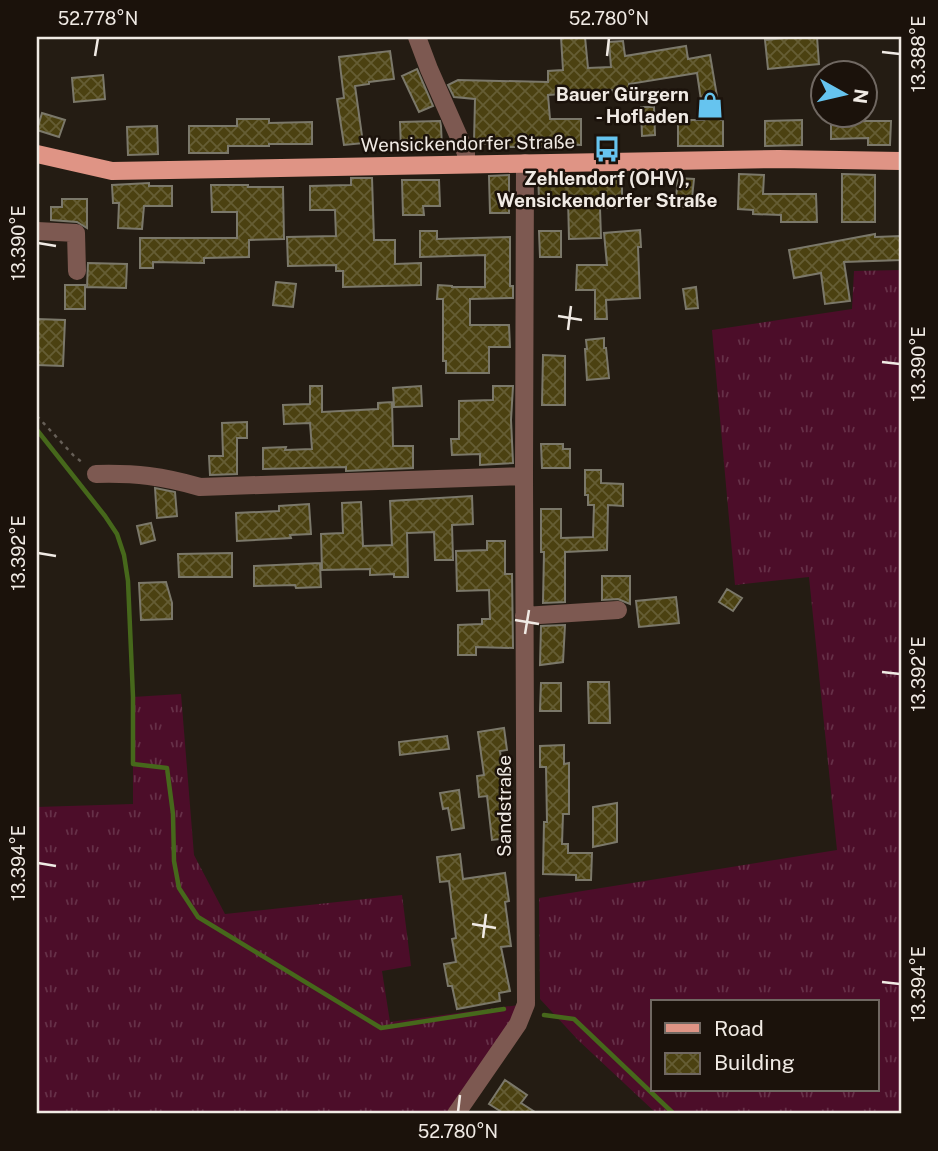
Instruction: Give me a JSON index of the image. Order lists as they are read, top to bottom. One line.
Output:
{"streets":{"main road":["Wensickendorfer Straße"],"street":["Sandstraße"]},"crossings":[["Wensickendorfer Straße","Sandstraße"]],"places":{"shop":["Bauer Gürgern - Hofladen"],"bus stop":["Zehlendorf (OHV), Wensickendorfer Straße"]},"legend":["Road","Building"],"north":"right","coordinates":["52.778°N","52.780°N","13.388°E","13.390°E","13.392°E","13.394°E"]}
